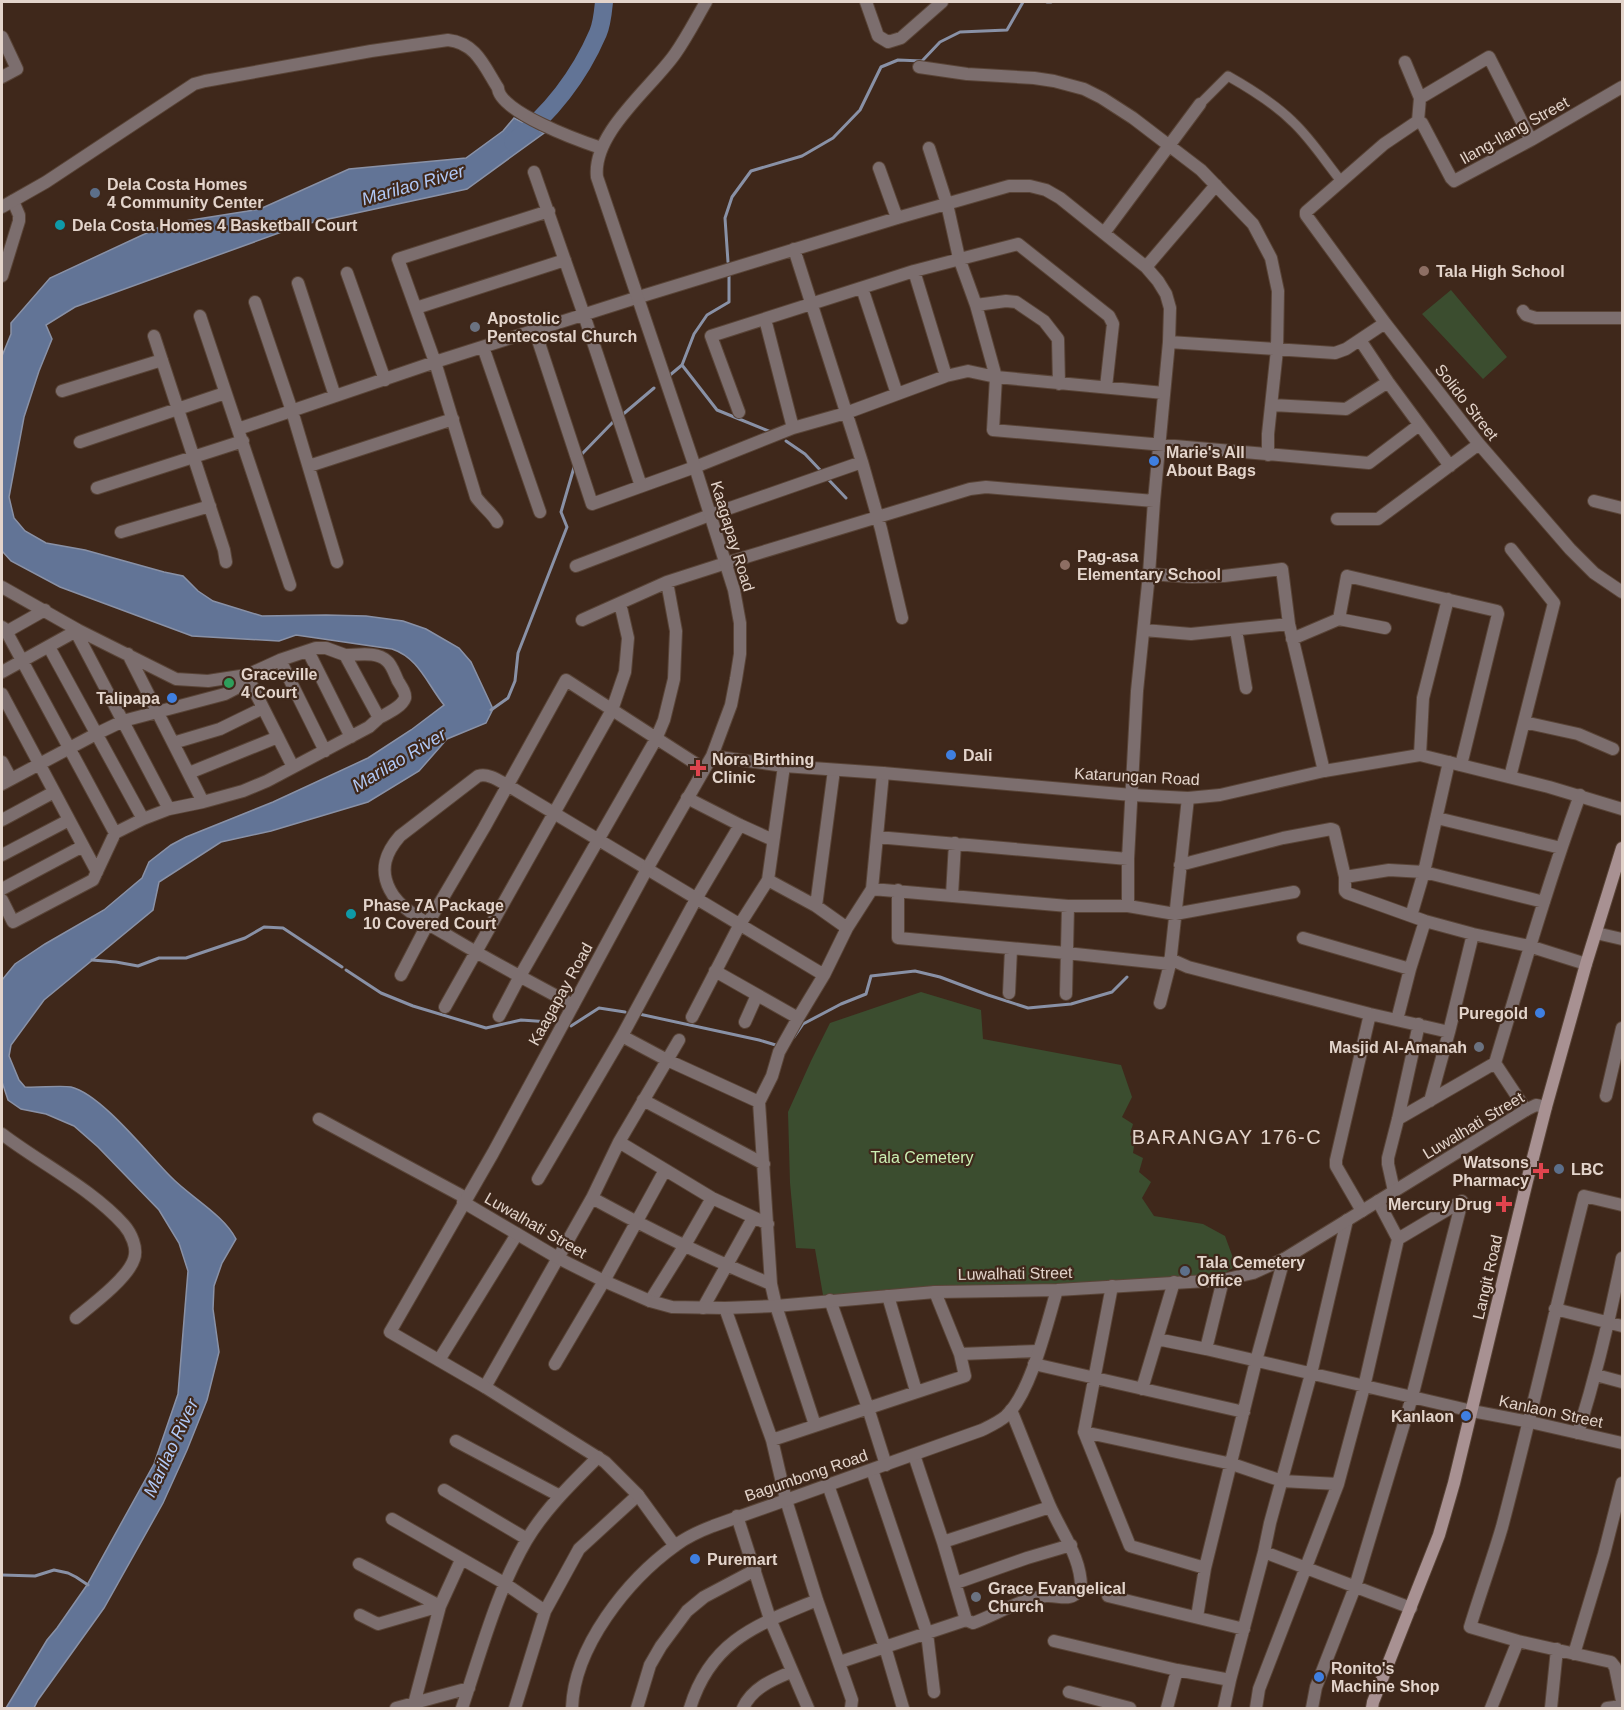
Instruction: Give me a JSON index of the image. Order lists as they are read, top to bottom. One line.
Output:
{"streets":{"main road":["Langit Road"],"street":["Ilang-Ilang Street","Solido Street","Kaagapay Road","Katarungan Road","Luwalhati Street","Kanlaon Street","Bagumbong Road"]},"crossings":[["Kaagapay Road","Katarungan Road"],["Kaagapay Road","Luwalhati Street"],["Luwalhati Street","Langit Road"],["Luwalhati Street","Bagumbong Road"],["Langit Road","Kanlaon Street"]],"districts":["BARANGAY 176-C"],"water":["Marilao River"],"parks":["Tala Cemetery"],"places":{"other":["Dela Costa Homes 4 Community Center","Dela Costa Homes 4 Basketball Court","Tala High School","Apostolic Pentecostal Church","Marie's All About Bags","Pag-asa Elementary School","Graceville 4 Court","Talipapa","Dali","Phase 7A Package 10 Covered Court","Puregold","Masjid Al-Amanah","LBC","Tala Cemetery Office","Kanlaon","Puremart","Grace Evangelical Church","Ronito's Machine Shop"],"health":["Nora Birthing Clinic","Watsons Pharmacy","Mercury Drug"]}}
